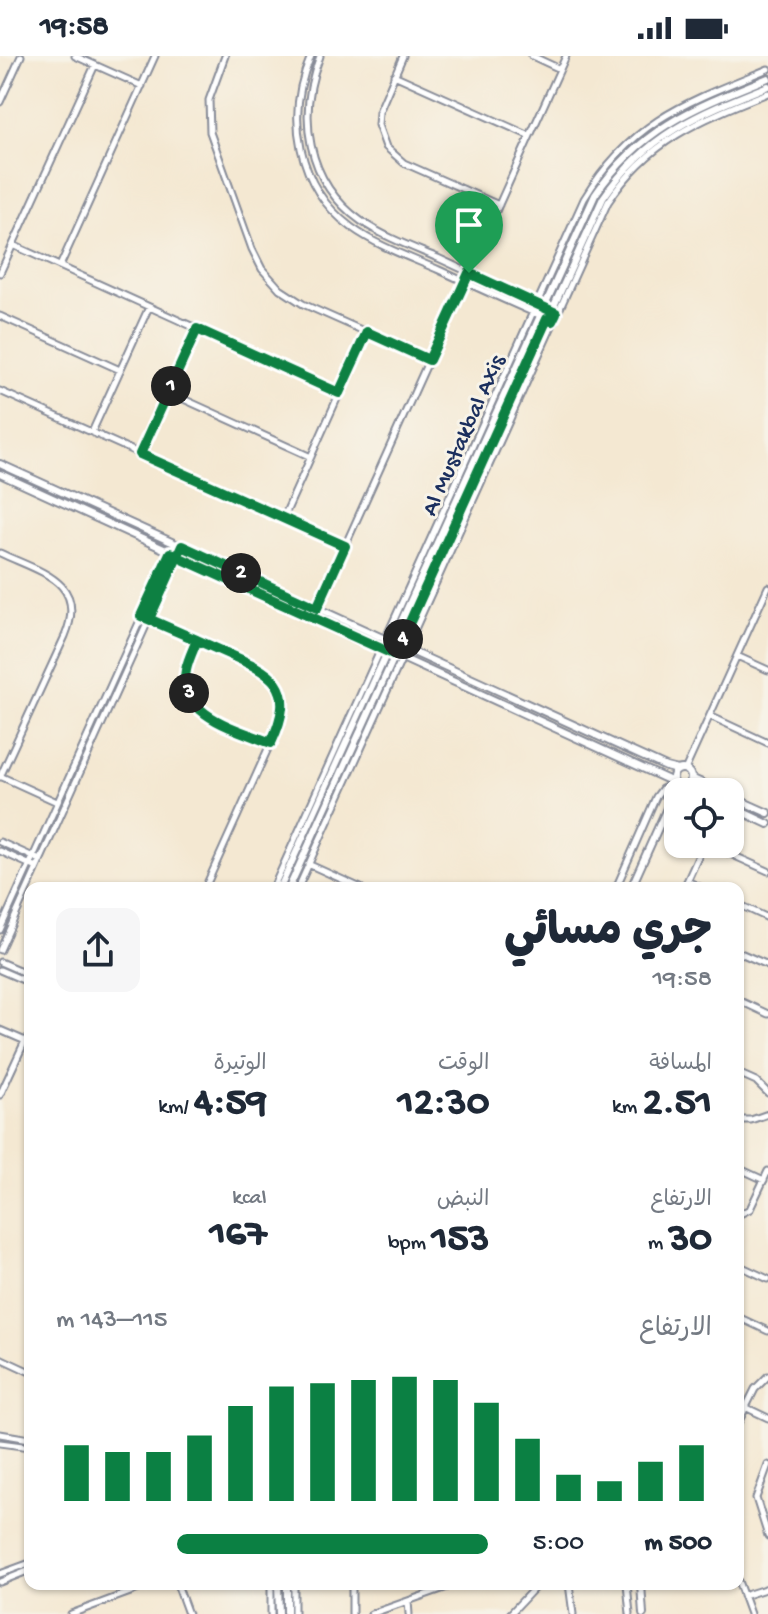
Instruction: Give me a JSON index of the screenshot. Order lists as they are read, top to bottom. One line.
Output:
{"streets":{"street":["Al Mustakbal Axis"]},"page":{"status":"19:58","pins":["1","2","4","3"],"heading":["جري مسائي","19:58"],"stats":[["المسافة","2.51 km"],["الوقت","12:30"],["الوتيرة","4:59 /km"],["الارتفاع","30 m"],["النبض","153 bpm"],["kcal","167"]],"chart":["الارتفاع","115–143 m"],"list":[{"name":"500 m","note":"5:00"}]}}
